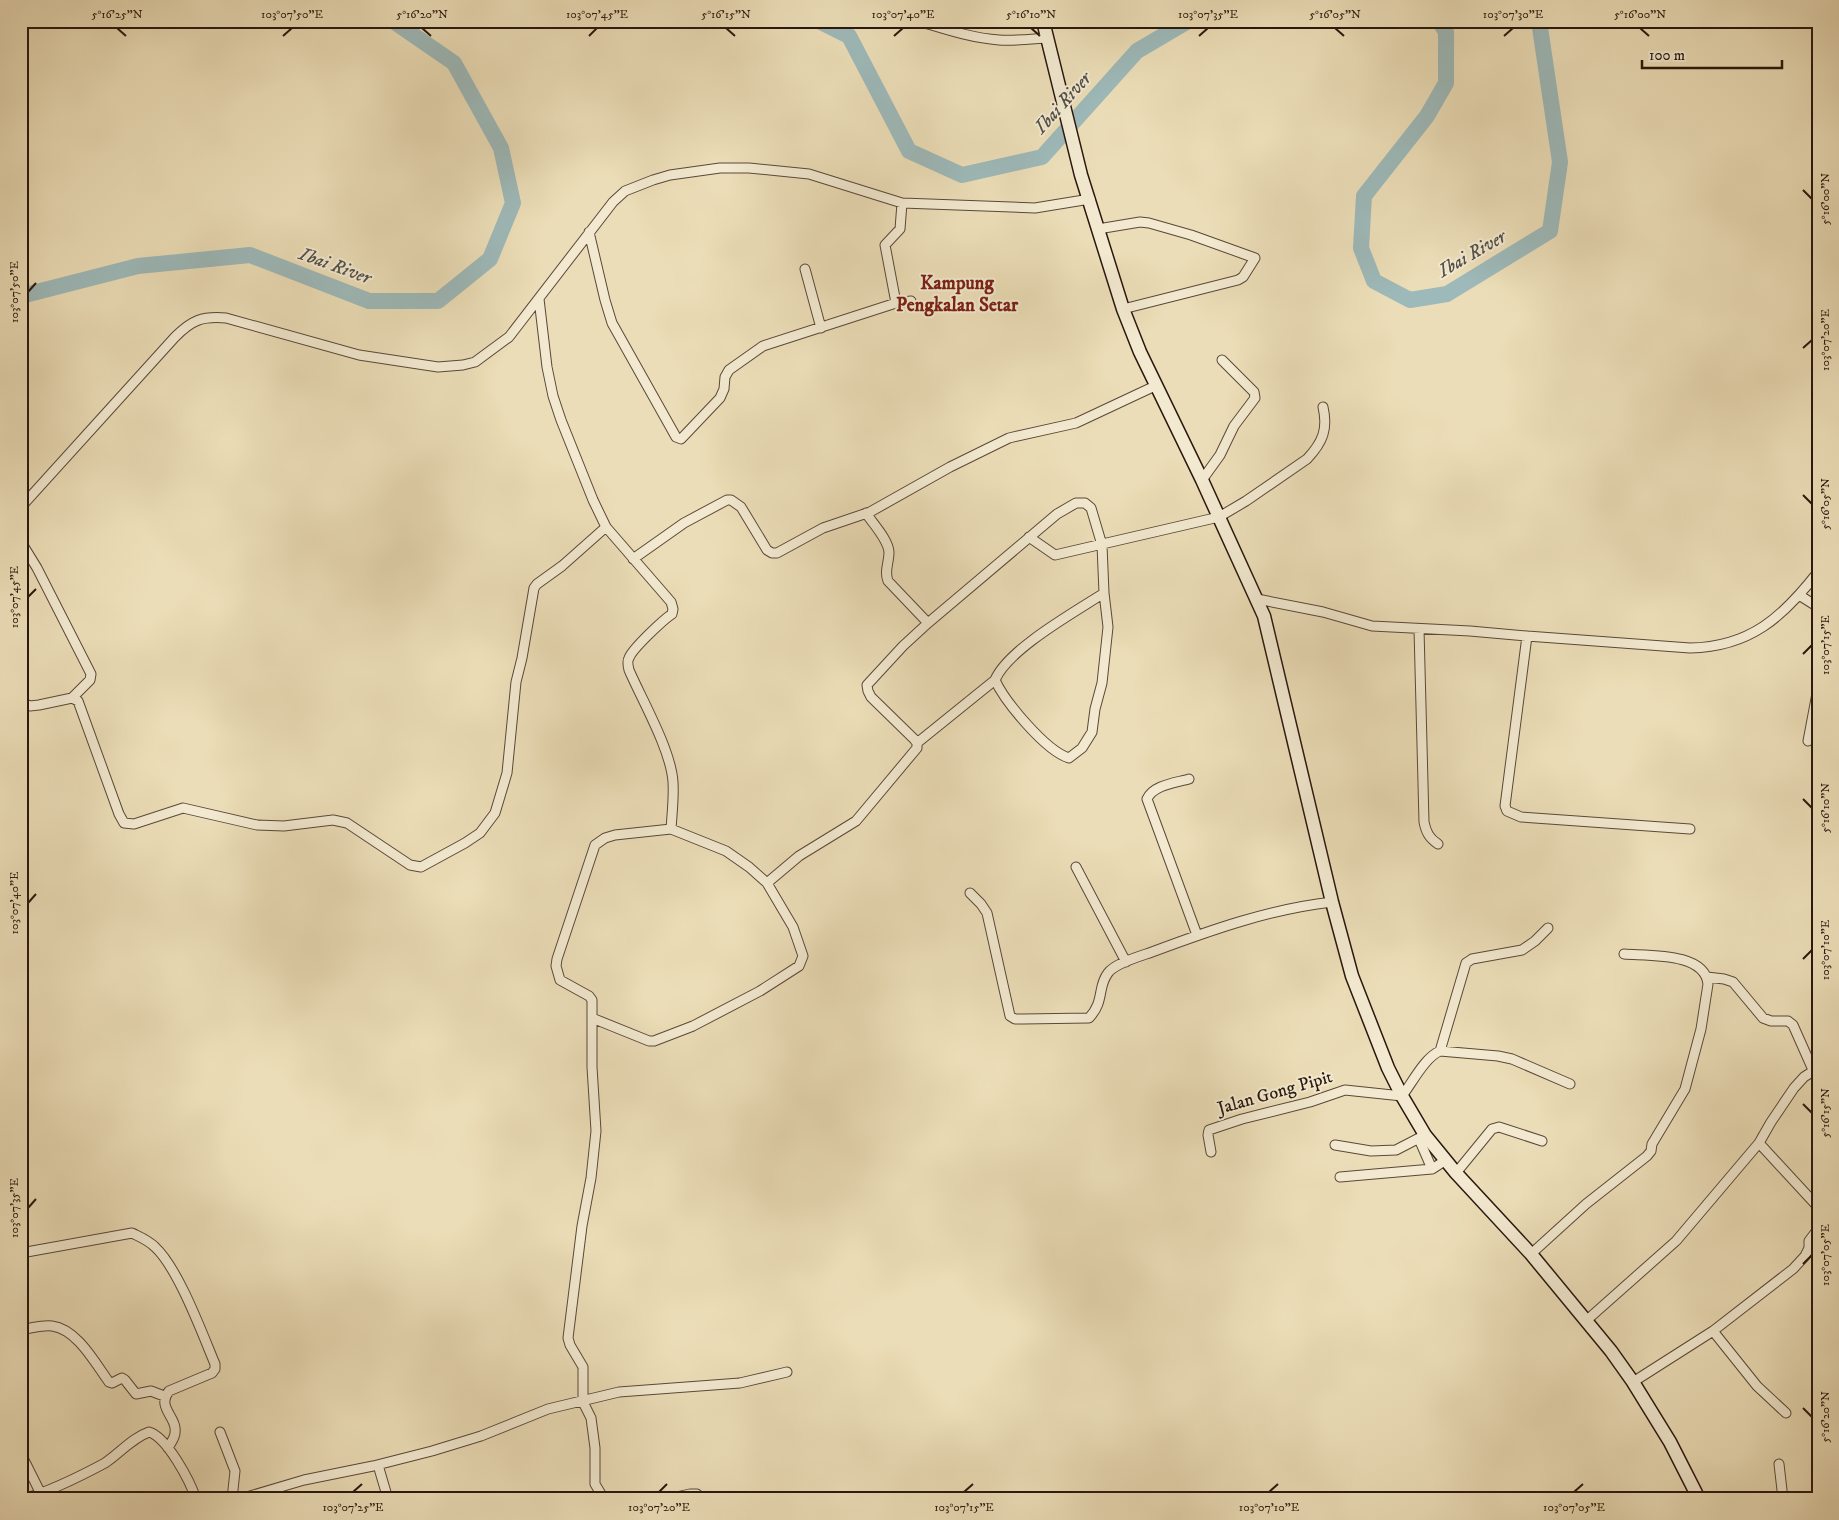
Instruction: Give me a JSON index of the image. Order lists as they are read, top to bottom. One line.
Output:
{"streets":{"street":["Jalan Gong Pipit"]},"districts":["Kampung Pengkalan Setar"],"water":["Ibai River"],"scale_bar":"100 m","coordinates":["5°16'25\"N","103°07'50\"E","5°16'20\"N","103°07'45\"E","5°16'15\"N","103°07'40\"E","5°16'10\"N","103°07'35\"E","5°16'05\"N","103°07'30\"E","5°16'00\"N","103°07'20\"E","103°07'15\"E","103°07'10\"E","103°07'05\"E","103°07'25\"E"]}
